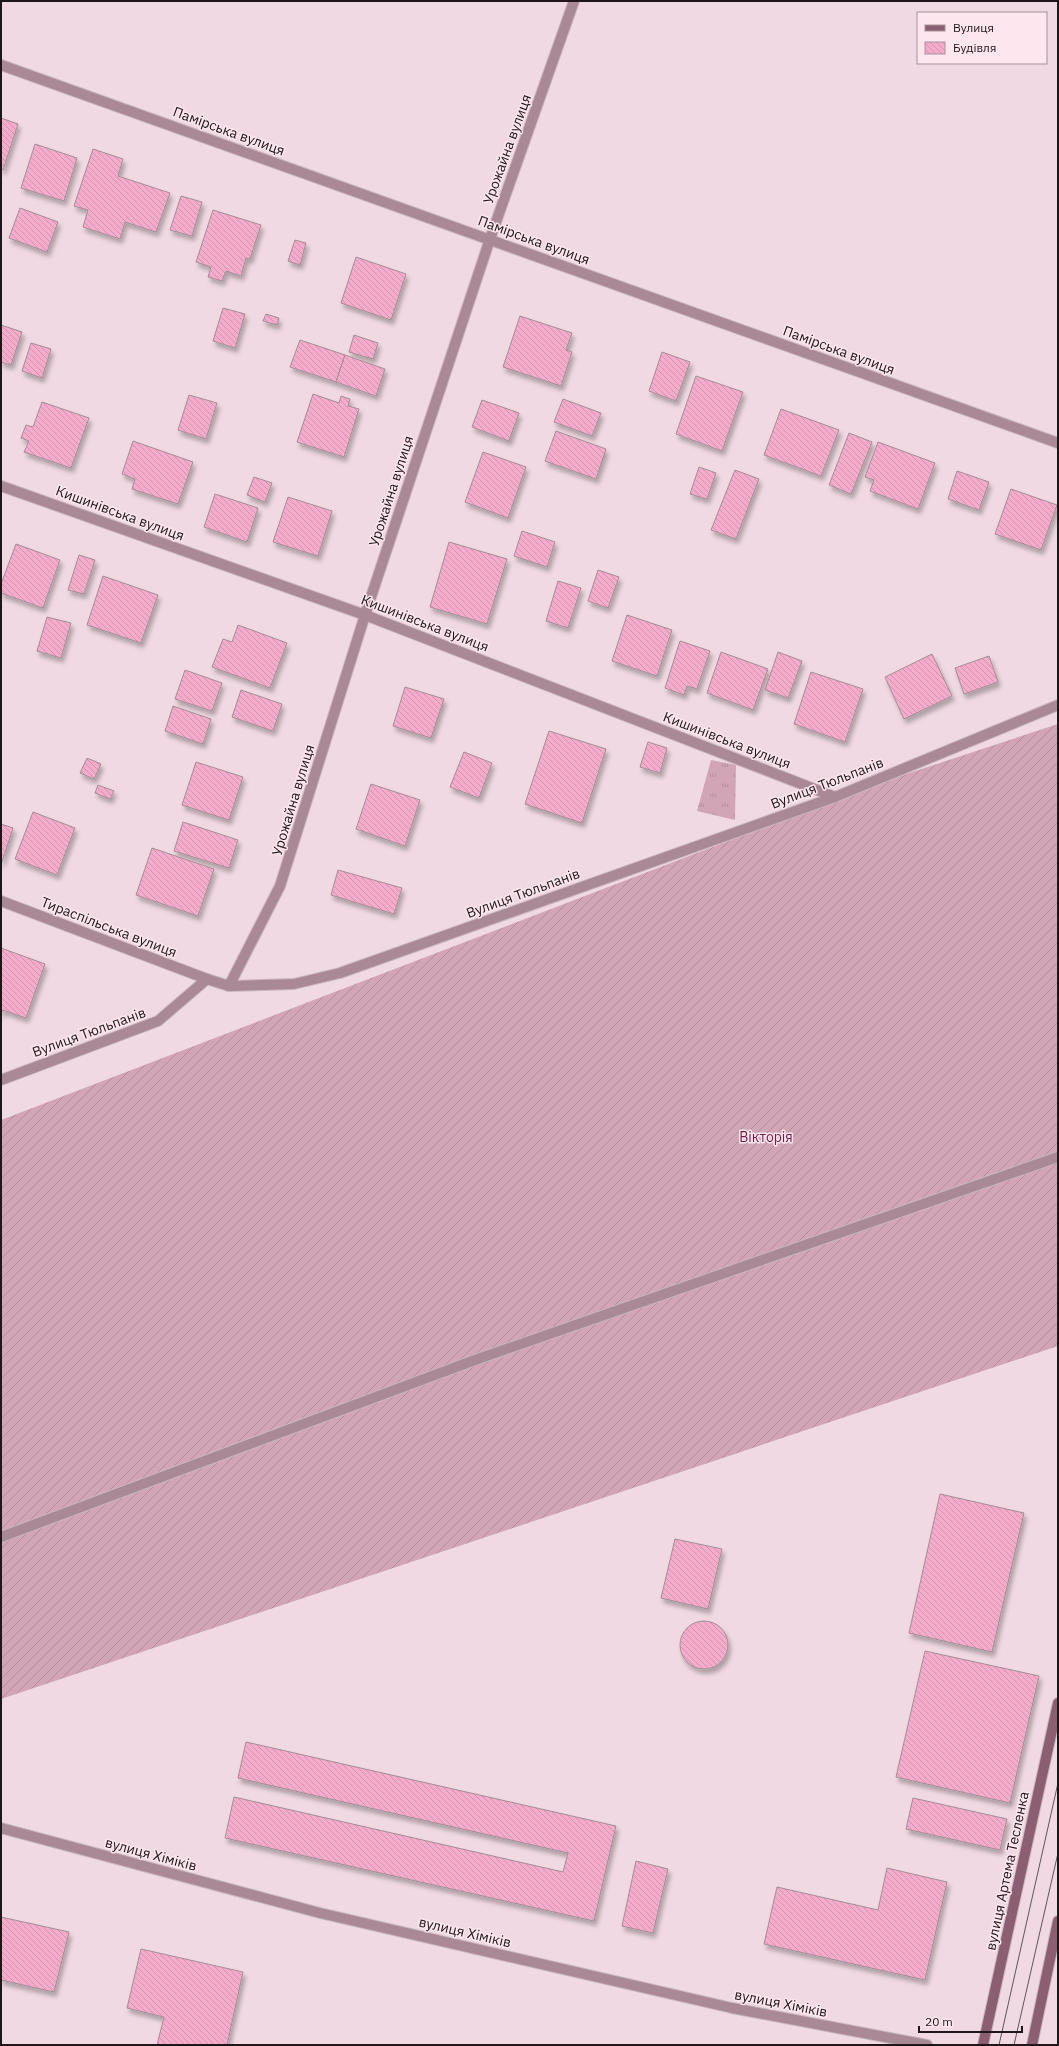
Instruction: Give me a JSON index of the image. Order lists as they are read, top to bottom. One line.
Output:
{"streets":{"street":["Памірська вулиця","Урожайна вулиця","Кишинівська вулиця","Вулиця Тюльпанів","Тираспільська вулиця","вулиця Хіміків","вулиця Артема Тесленка"]},"crossings":[["Памірська вулиця","Урожайна вулиця"],["Урожайна вулиця","Кишинівська вулиця"],["Урожайна вулиця","Вулиця Тюльпанів"],["Кишинівська вулиця","Вулиця Тюльпанів"],["Вулиця Тюльпанів","Тираспільська вулиця"]],"parks":["Вікторія"],"legend":["Вулиця","Будівля"],"scale_bar":"20 m"}
